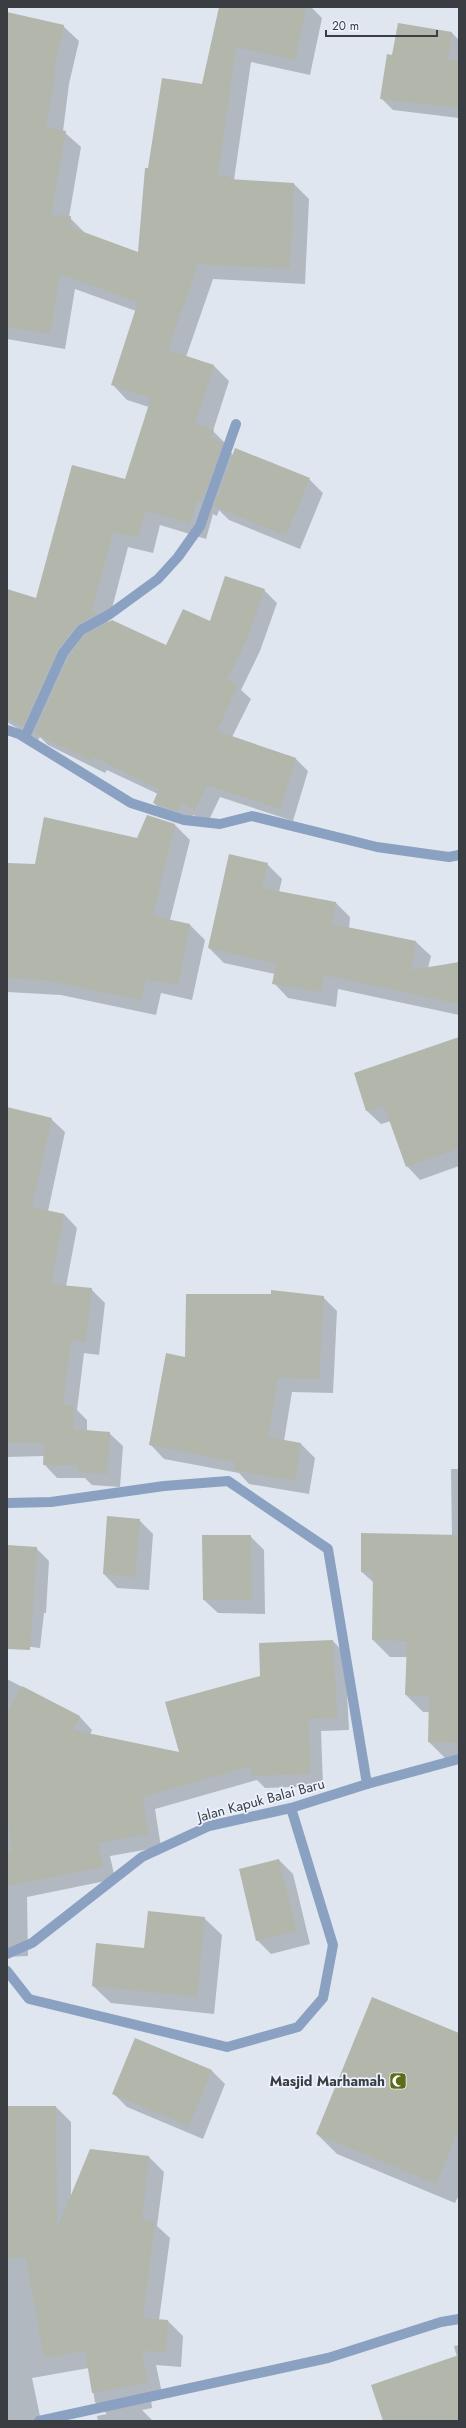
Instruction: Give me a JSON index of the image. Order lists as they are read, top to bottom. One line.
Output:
{"streets":{"street":["Jalan Kapuk Balai Baru"]},"places":{"mosque":["Masjid Marhamah"]},"scale_bar":"20 m"}
